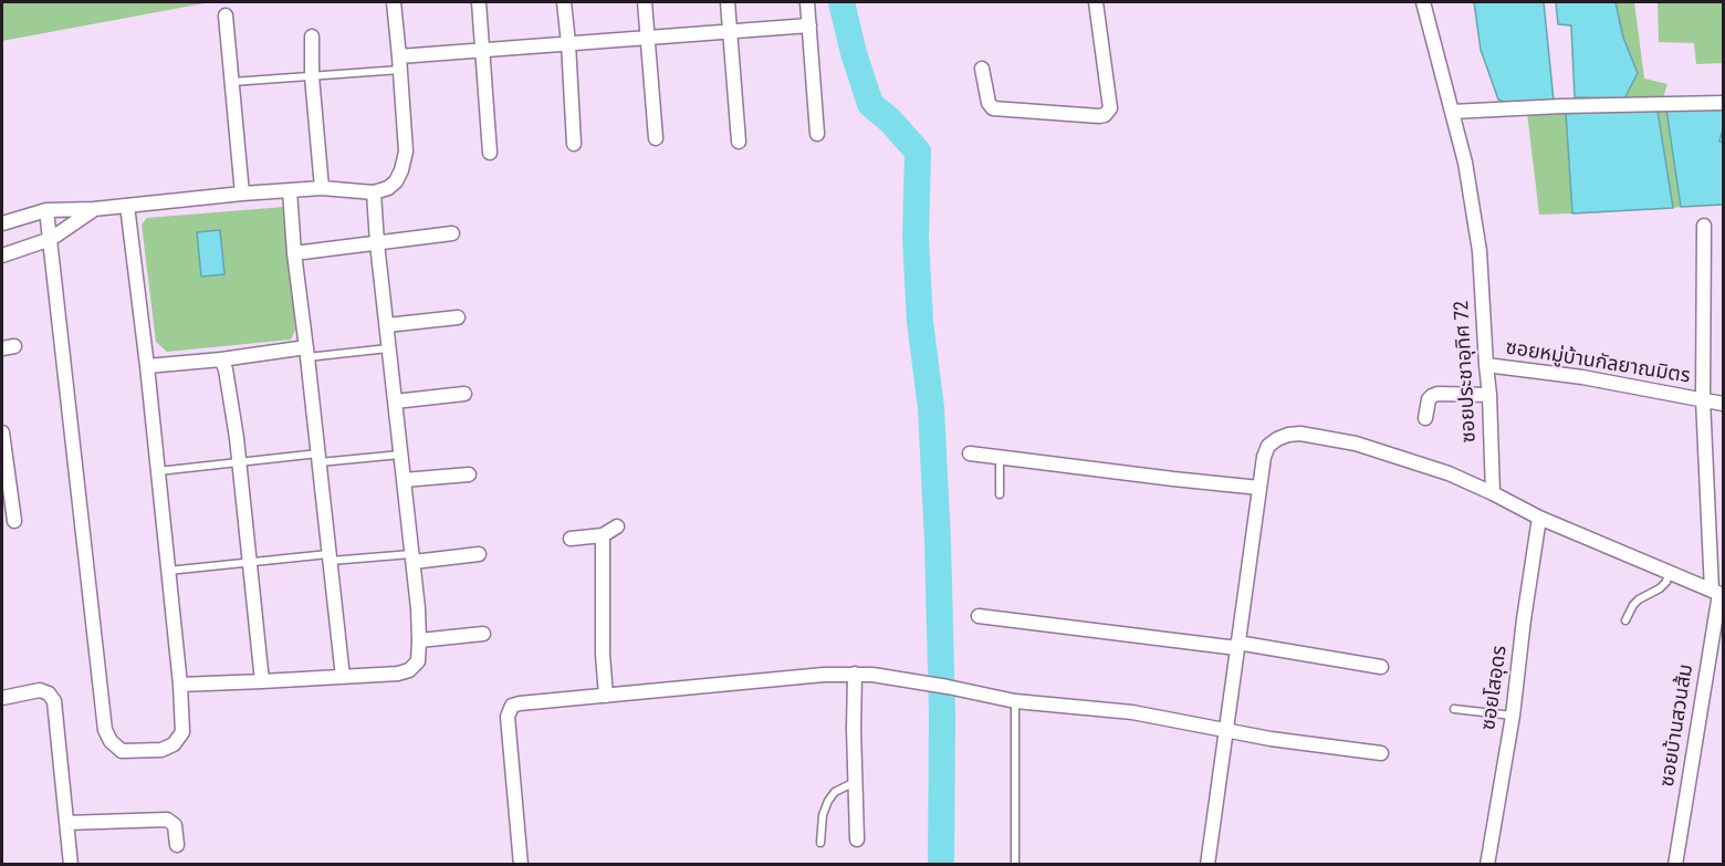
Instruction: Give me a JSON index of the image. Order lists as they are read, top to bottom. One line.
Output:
{"streets":{"street":["ซอยหมู่บ้านกัลยาณมิตร","ซอยประชาอุทิศ 72","ซอยโสอุดร","ซอยบ้านสวนส้ม"]},"crossings":[["ซอยหมู่บ้านกัลยาณมิตร","ซอยประชาอุทิศ 72"],["ซอยหมู่บ้านกัลยาณมิตร","ซอยบ้านสวนส้ม"]]}
